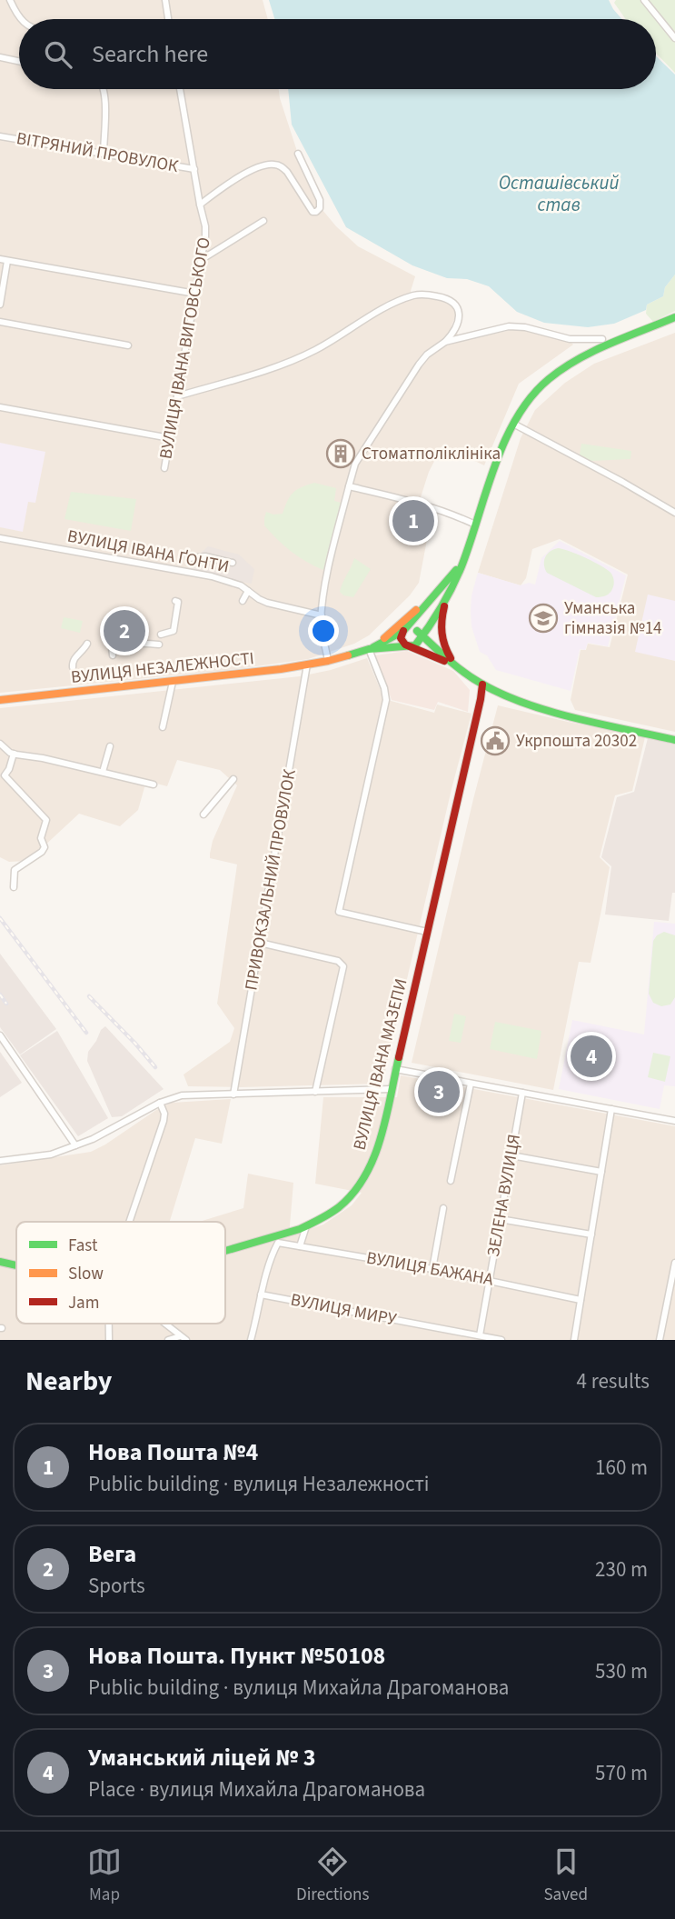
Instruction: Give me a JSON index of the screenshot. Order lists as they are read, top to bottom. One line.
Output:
{"streets":{"main road":["ВУЛИЦЯ НЕЗАЛЕЖНОСТІ","ВУЛИЦЯ ІВАНА МАЗЕПИ"],"street":["ВІТРЯНИЙ ПРОВУЛОК","ВУЛИЦЯ ІВАНА ВИГОВСЬКОГО","ВУЛИЦЯ ІВАНА ҐОНТИ","ПРИВОКЗАЛЬНИЙ ПРОВУЛОК","ЗЕЛЕНА ВУЛИЦЯ","ВУЛИЦЯ БАЖАНА","ВУЛИЦЯ МИРУ"]},"crossings":[["ВІТРЯНИЙ ПРОВУЛОК","ВУЛИЦЯ ІВАНА ВИГОВСЬКОГО"],["ВУЛИЦЯ НЕЗАЛЕЖНОСТІ","ПРИВОКЗАЛЬНИЙ ПРОВУЛОК"],["ЗЕЛЕНА ВУЛИЦЯ","ВУЛИЦЯ БАЖАНА"],["ЗЕЛЕНА ВУЛИЦЯ","ВУЛИЦЯ МИРУ"],["ВУЛИЦЯ БАЖАНА","ВУЛИЦЯ МИРУ"]],"water":["Осташівський став"],"places":{"building":["Стоматполіклініка"],"school or university":["Уманська гімназія №14"],"public building":["Укрпошта 20302"]},"legend":["Fast","Slow","Jam"],"page":{"search":"Search here","pins":["1","2","4","3"],"heading":["Nearby","4 results"],"list":[{"mark":"1","name":"Нова Пошта №4","note":"Public building · вулиця Незалежності","value":"160 m"},{"mark":"2","name":"Вега","note":"Sports","value":"230 m"},{"mark":"3","name":"Нова Пошта. Пункт №50108","note":"Public building · вулиця Михайла Драгоманова","value":"530 m"},{"mark":"4","name":"Уманський ліцей № 3","note":"Place · вулиця Михайла Драгоманова","value":"570 m"}],"nav":["Map","Directions","Saved"]}}
